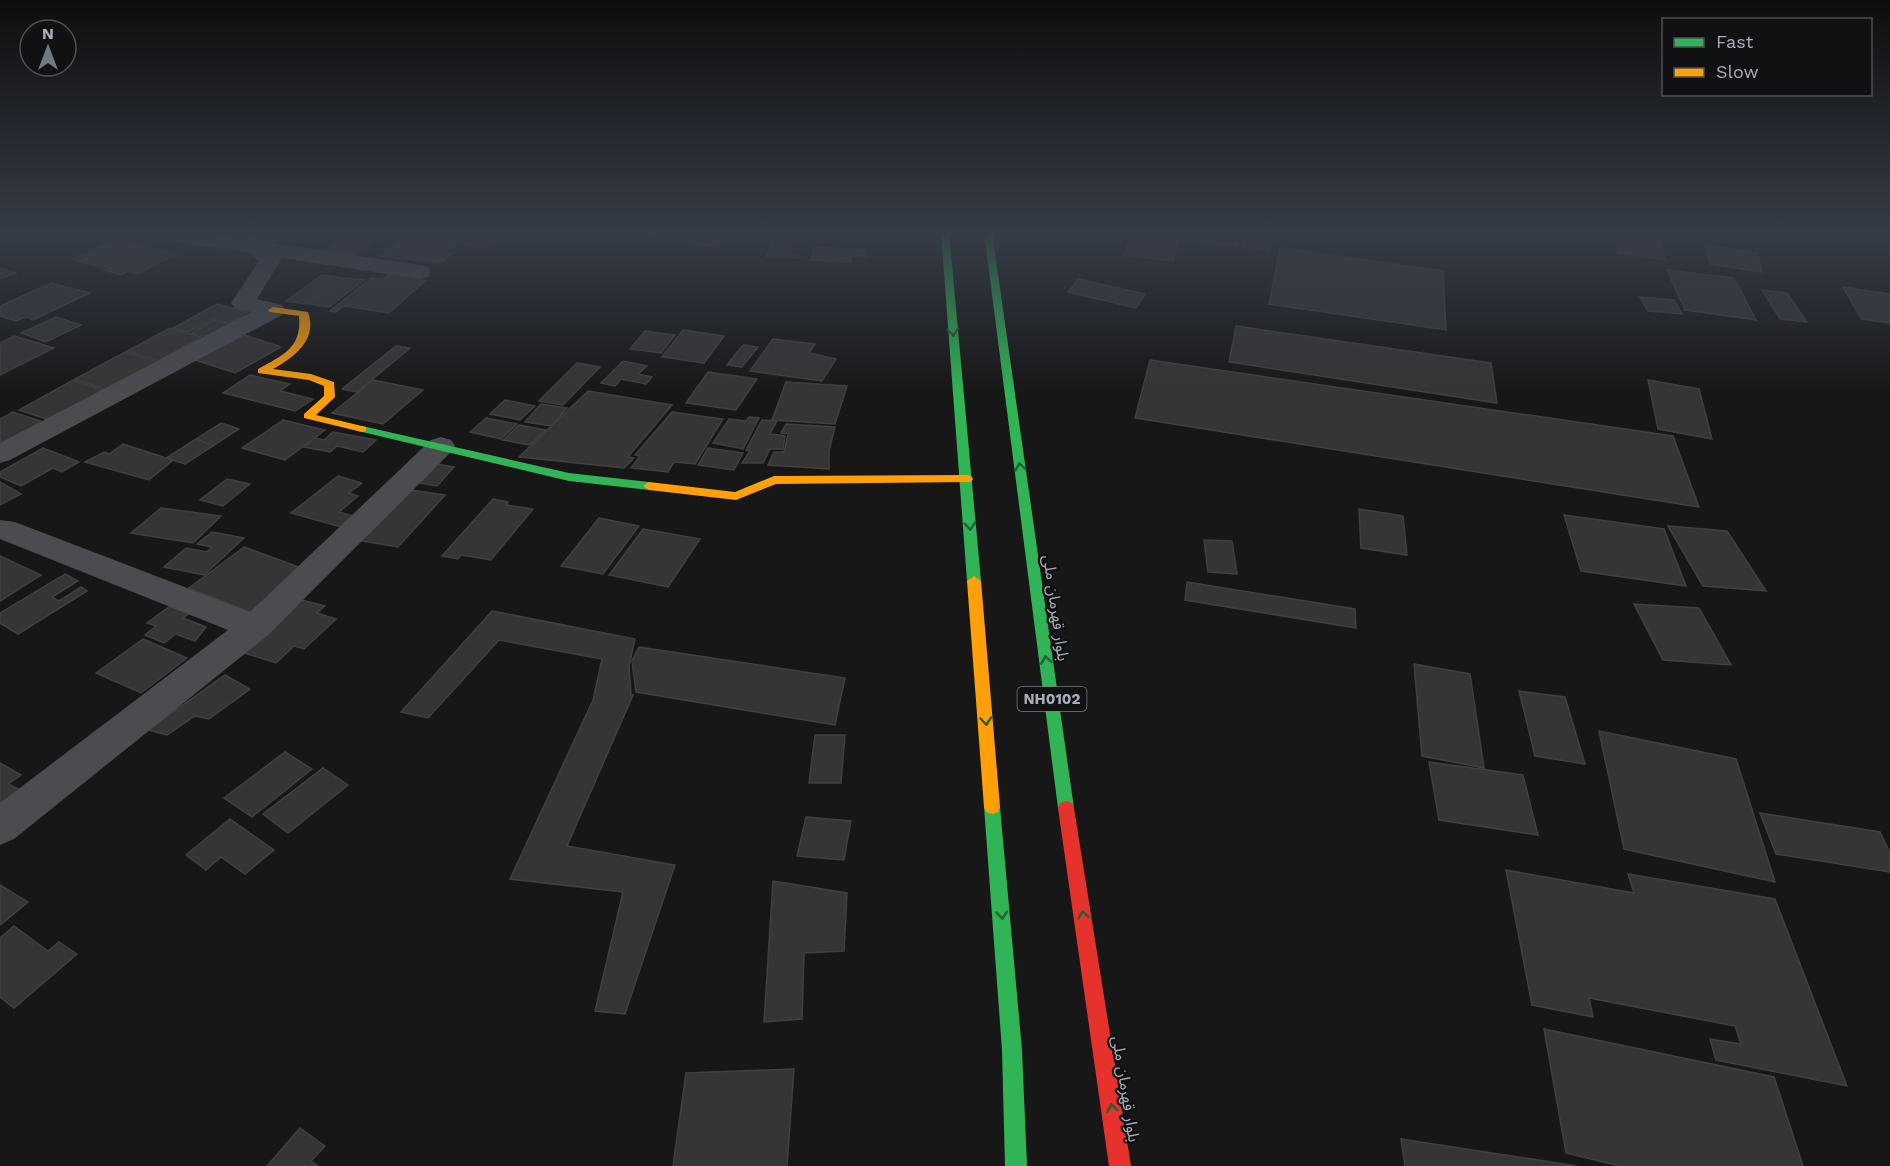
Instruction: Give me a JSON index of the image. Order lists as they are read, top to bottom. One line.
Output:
{"streets":{"main road":["بلوار قهرمان ملی","NH0102"]},"legend":["Fast","Slow"],"north":"top"}
